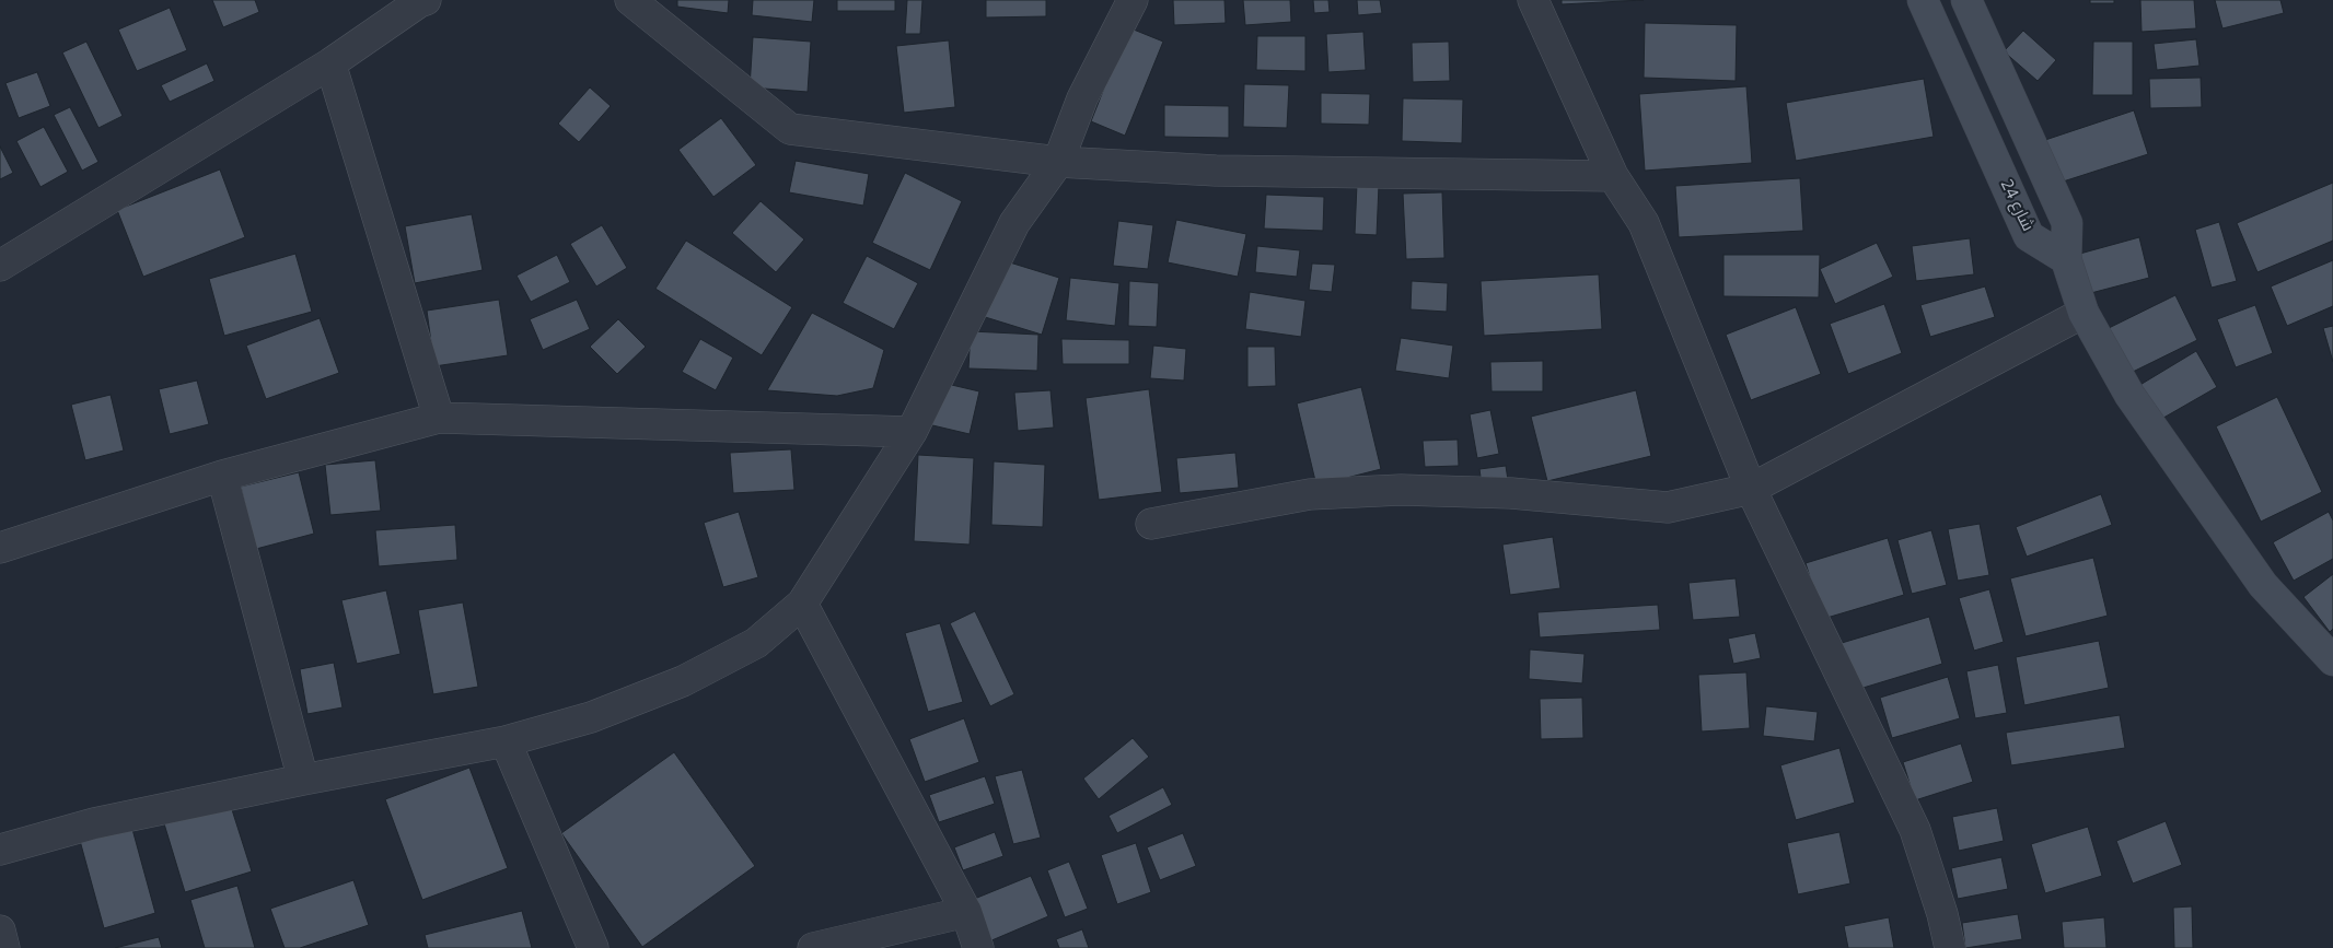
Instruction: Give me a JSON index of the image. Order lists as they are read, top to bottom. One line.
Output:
{"streets":{"street":["شارع 24"]}}
